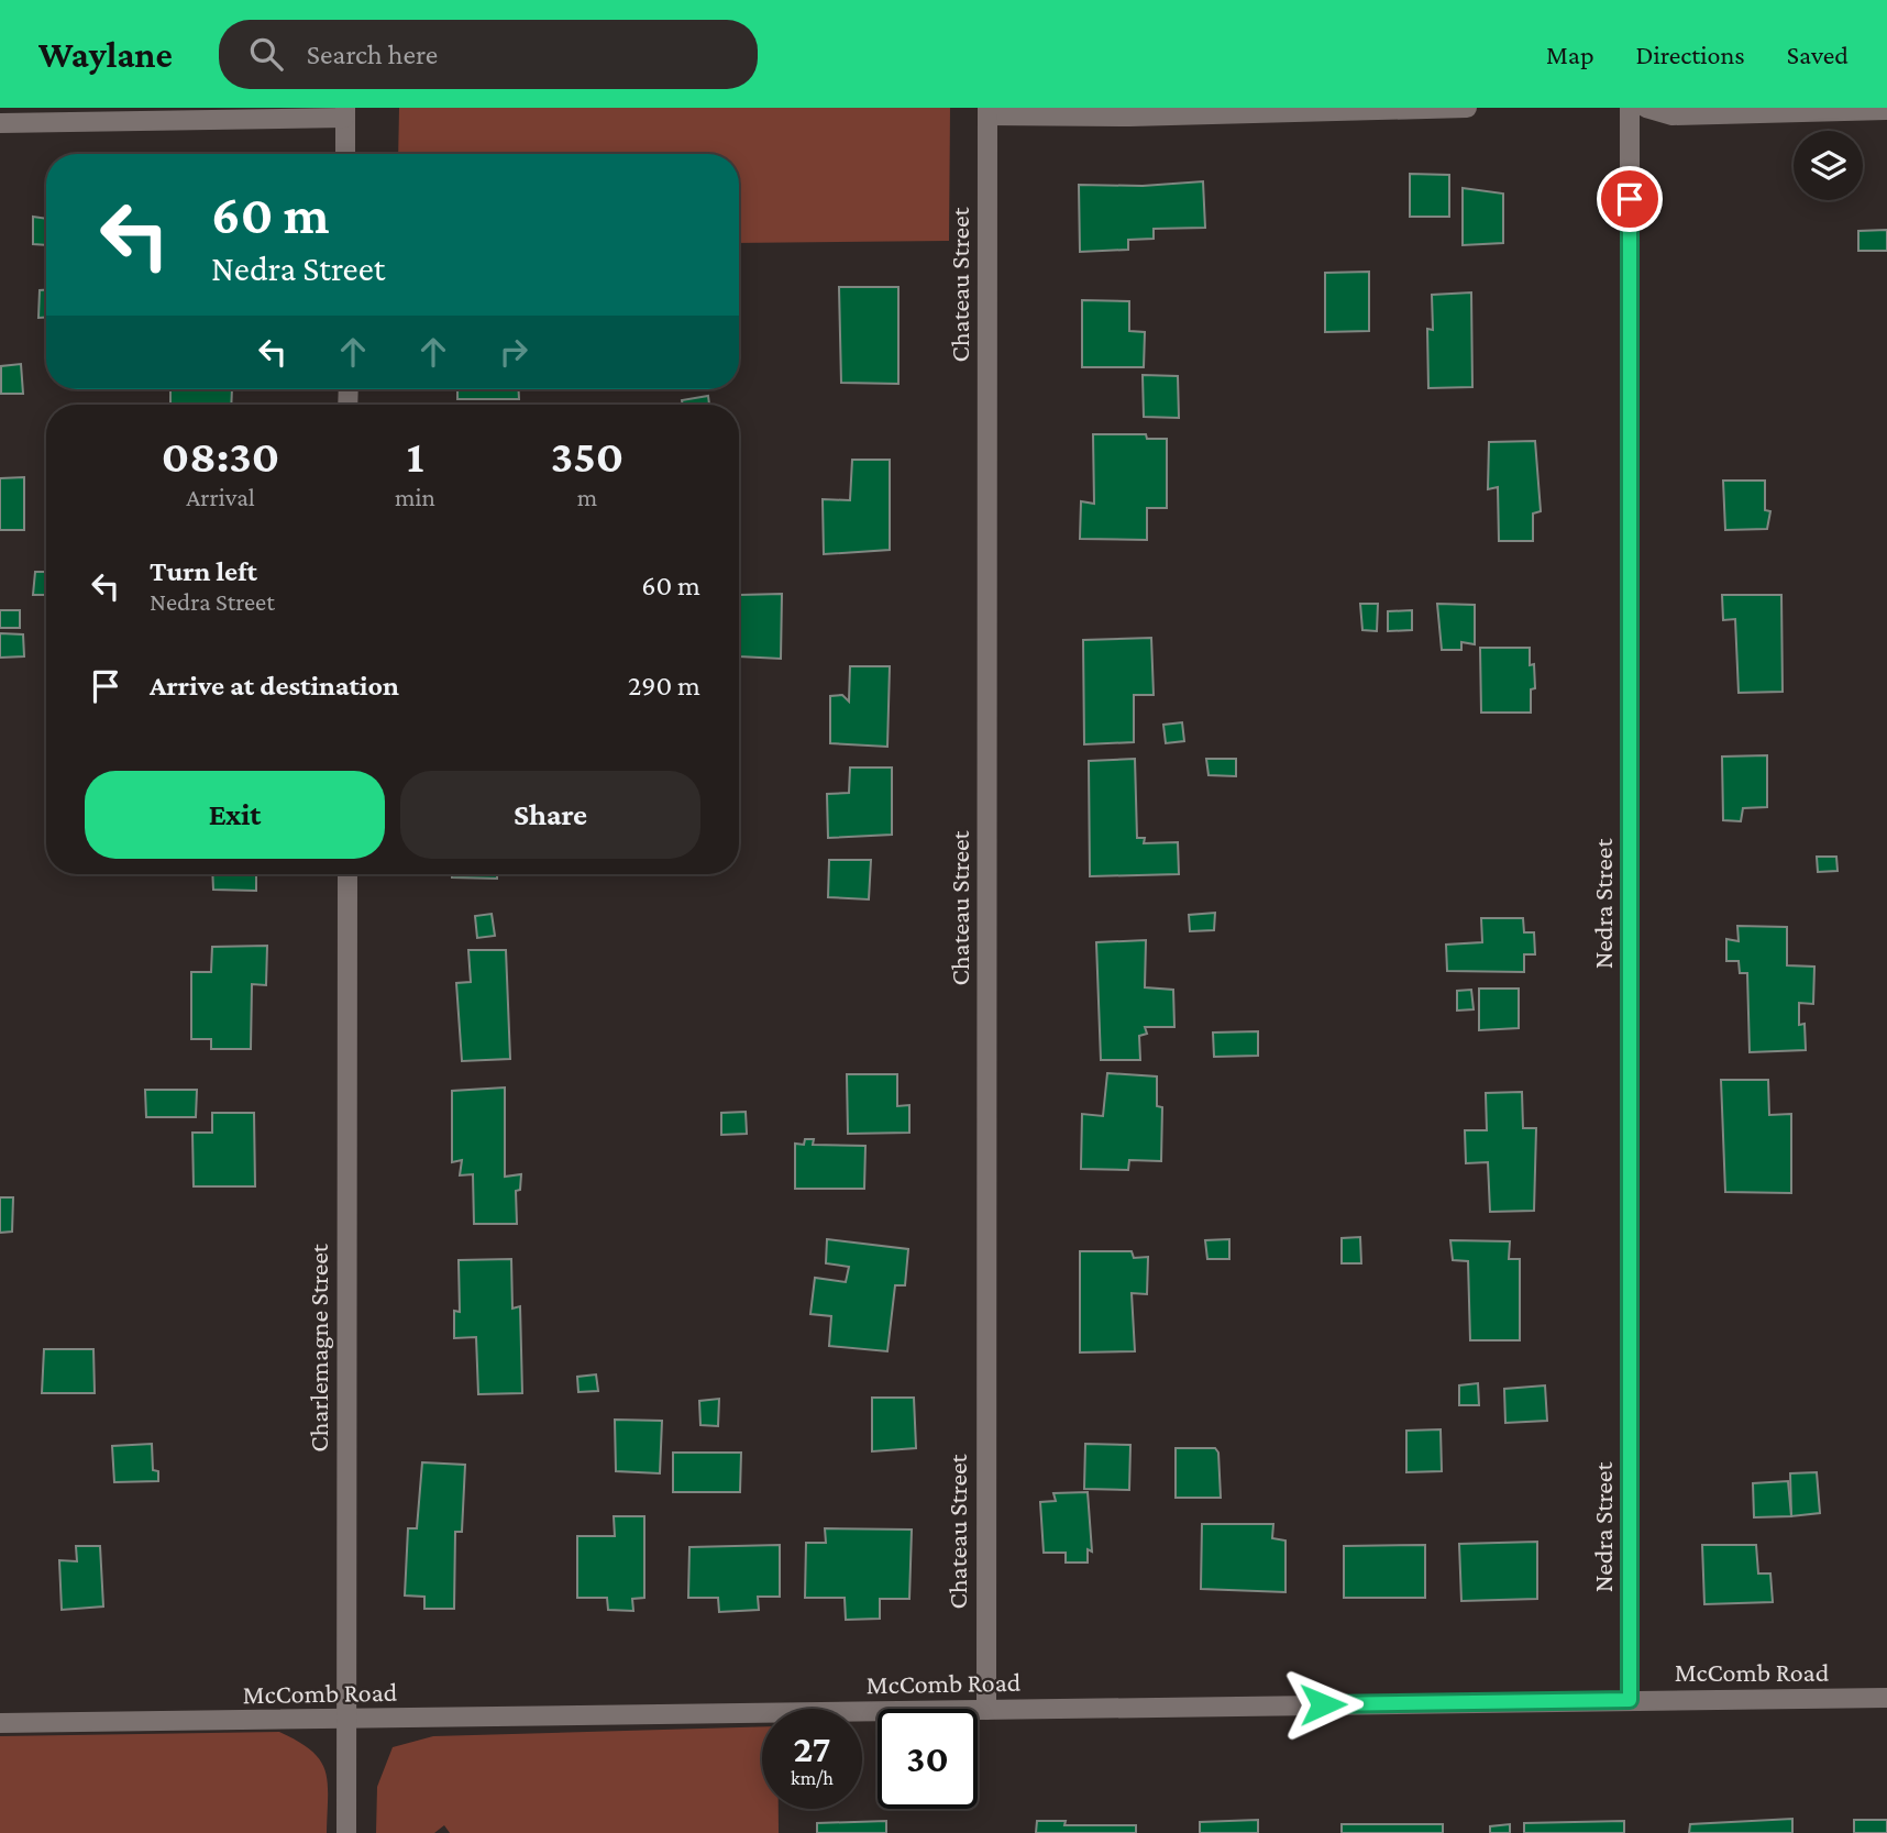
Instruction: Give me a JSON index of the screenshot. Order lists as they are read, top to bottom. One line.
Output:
{"streets":{"street":["Chateau Street","Nedra Street","Charlemagne Street","McComb Road"]},"crossings":[["Chateau Street","McComb Road"],["Nedra Street","McComb Road"],["Charlemagne Street","McComb Road"]],"page":{"header":"Waylane","search":"Search here","nav":["Map","Directions","Saved"],"turn":["60 m","Nedra Street"],"eta":["08:30","Arrival","1","min","350","m"],"list":[{"name":"Turn left","note":"Nedra Street","value":"60 m"},{"name":"Arrive at destination","value":"290 m"}],"buttons":["Exit","Share"],"speed":"27 km/h","limit":"30"}}
